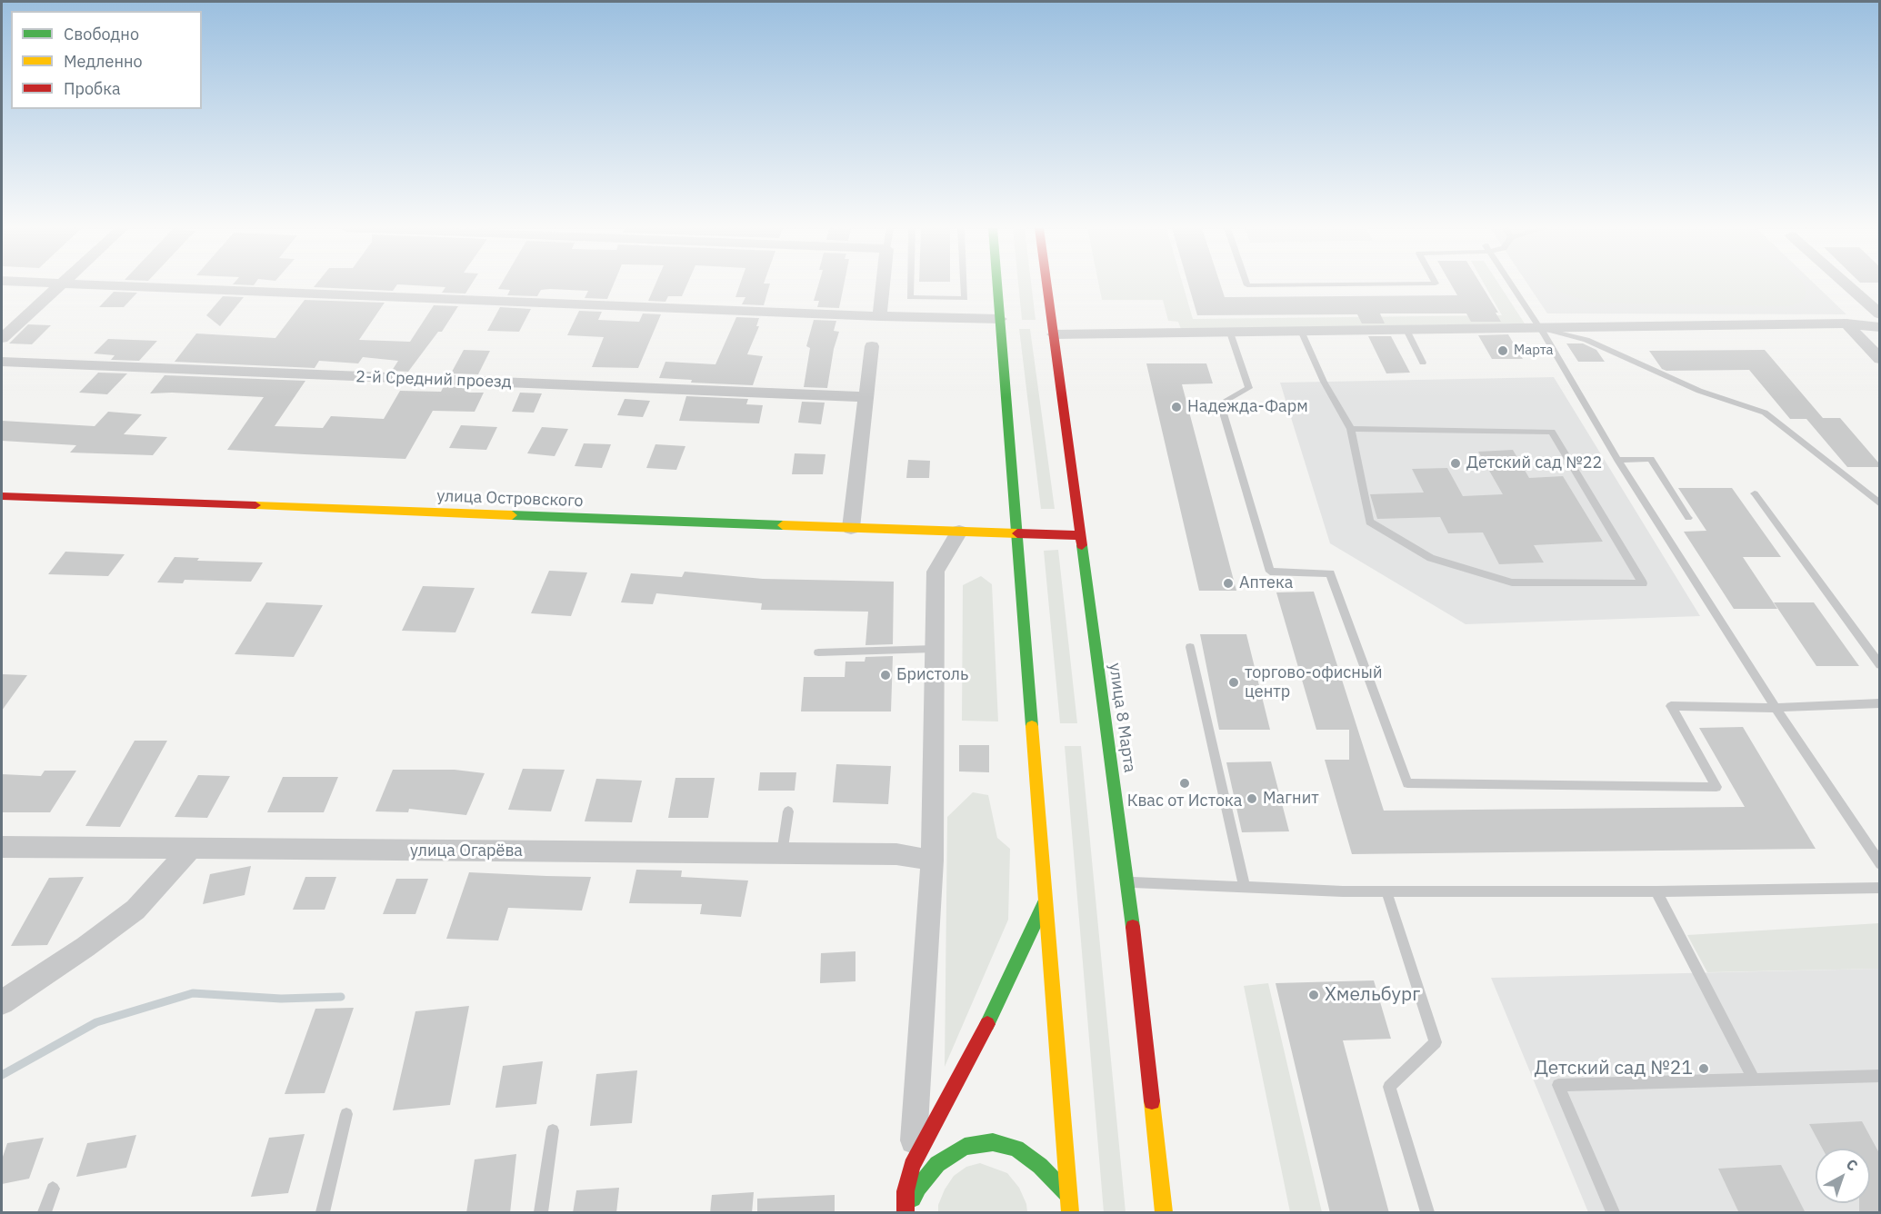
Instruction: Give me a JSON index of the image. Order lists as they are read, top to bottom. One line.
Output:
{"streets":{"main road":["улица Островского","улица 8 Марта"],"street":["2-й Средний проезд","улица Огарёва"]},"crossings":[["улица Островского","улица 8 Марта"]],"places":["Марта","Надежда-Фарм","Детский сад №22","Аптека","Бристоль","торгово-офисный центр","Квас от Истока","Магнит","Хмельбург","Детский сад №21"],"legend":["Свободно","Медленно","Пробка"],"north":"top right"}
